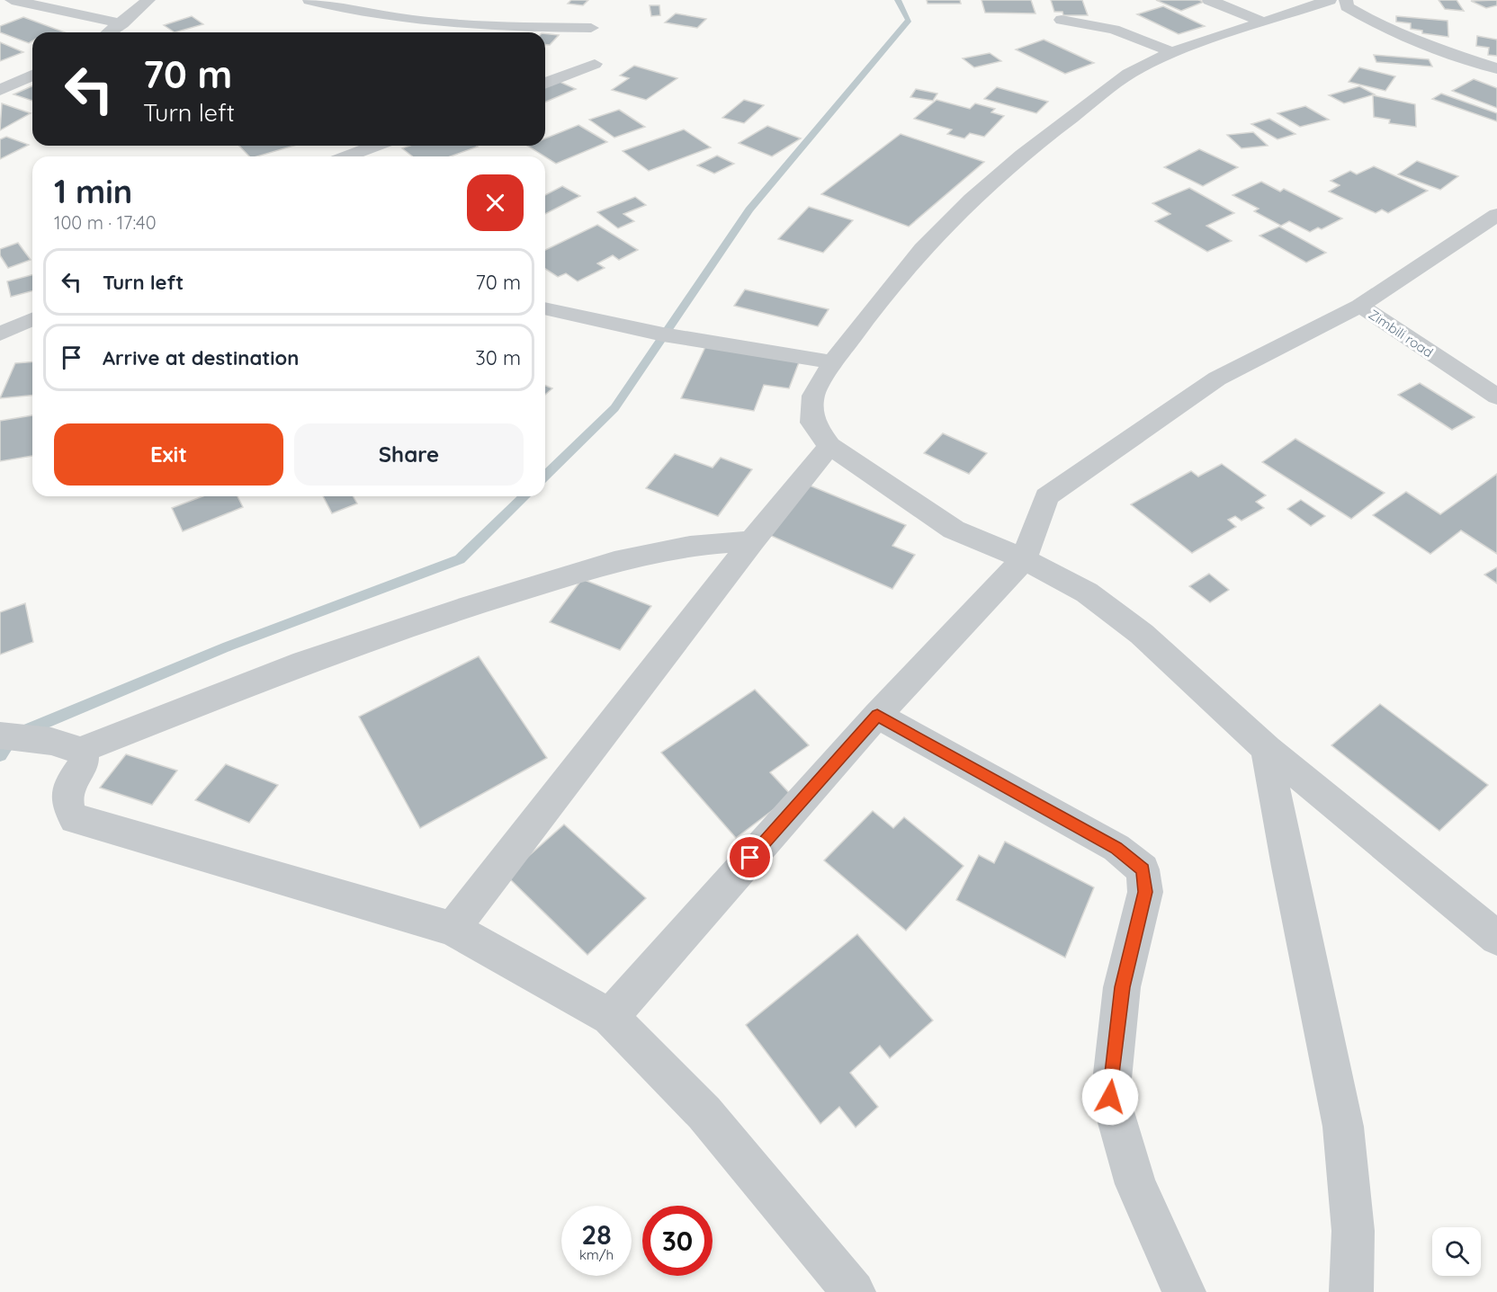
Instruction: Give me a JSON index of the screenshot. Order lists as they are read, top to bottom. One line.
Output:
{"streets":{"street":["Zimbili road"]},"page":{"turn":["70 m","Turn left"],"heading":["1 min","100 m · 17:40"],"list":[{"name":"Turn left","value":"70 m"},{"name":"Arrive at destination","value":"30 m"}],"buttons":["Exit","Share"],"speed":"28 km/h","limit":"30"}}
